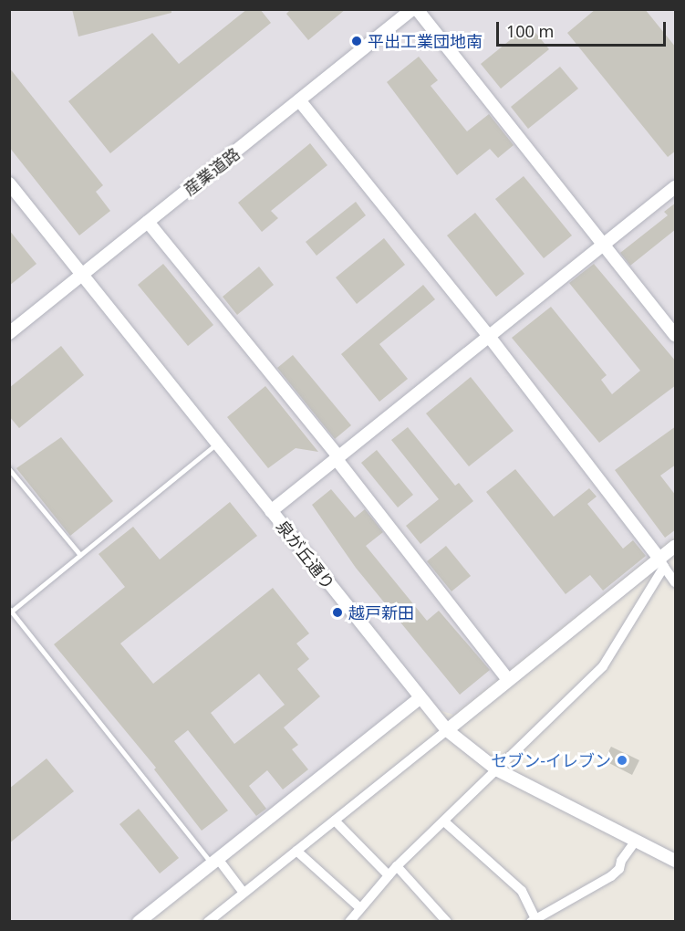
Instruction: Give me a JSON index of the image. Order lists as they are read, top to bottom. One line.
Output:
{"streets":{"street":["産業道路","泉が丘通り"]},"crossings":[["産業道路","泉が丘通り"]],"places":["平出工業団地南","越戸新田","セブン-イレブン"],"scale_bar":"100 m"}
